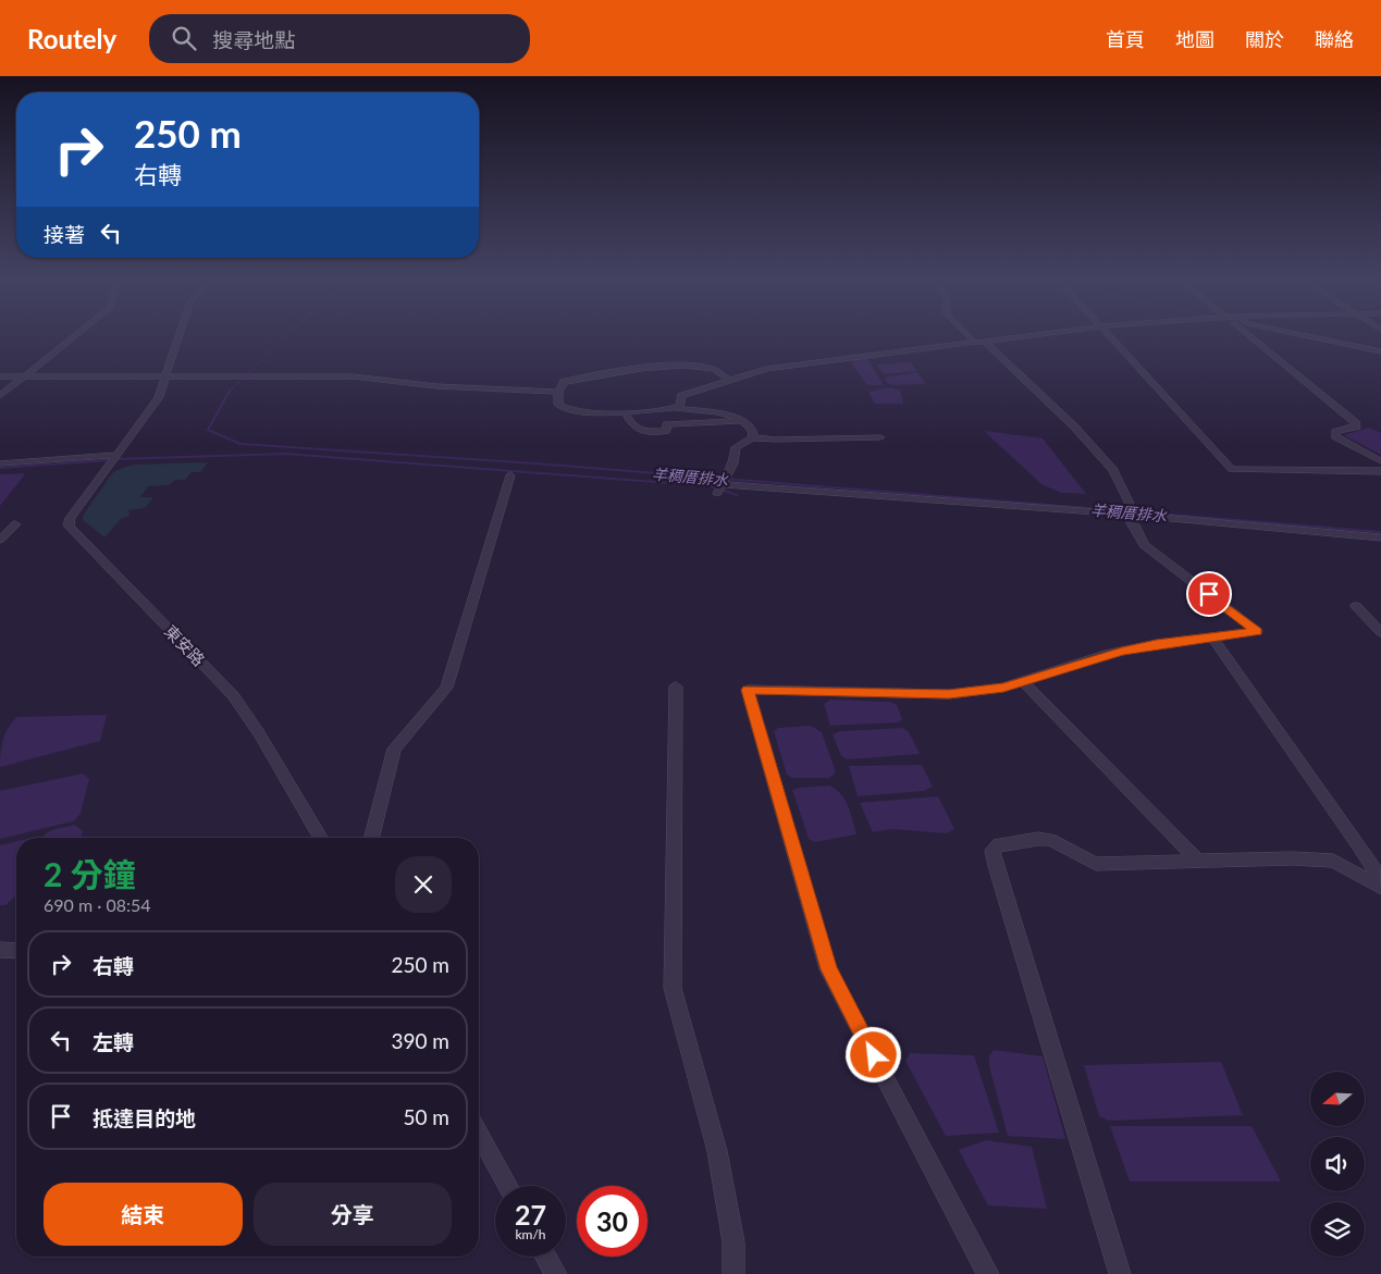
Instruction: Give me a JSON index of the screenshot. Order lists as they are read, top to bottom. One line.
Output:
{"streets":{"street":["東安路"]},"water":["羊稠厝排水"],"north":"left","page":{"header":"Routely","search":"搜尋地點","nav":["首頁","地圖","關於","聯絡"],"turn":["250 m","右轉"],"then":"接著","heading":["2 分鐘","690 m · 08:54"],"list":[{"name":"右轉","value":"250 m"},{"name":"左轉","value":"390 m"},{"name":"抵達目的地","value":"50 m"}],"buttons":["結束","分享"],"speed":"27 km/h","limit":"30"}}
